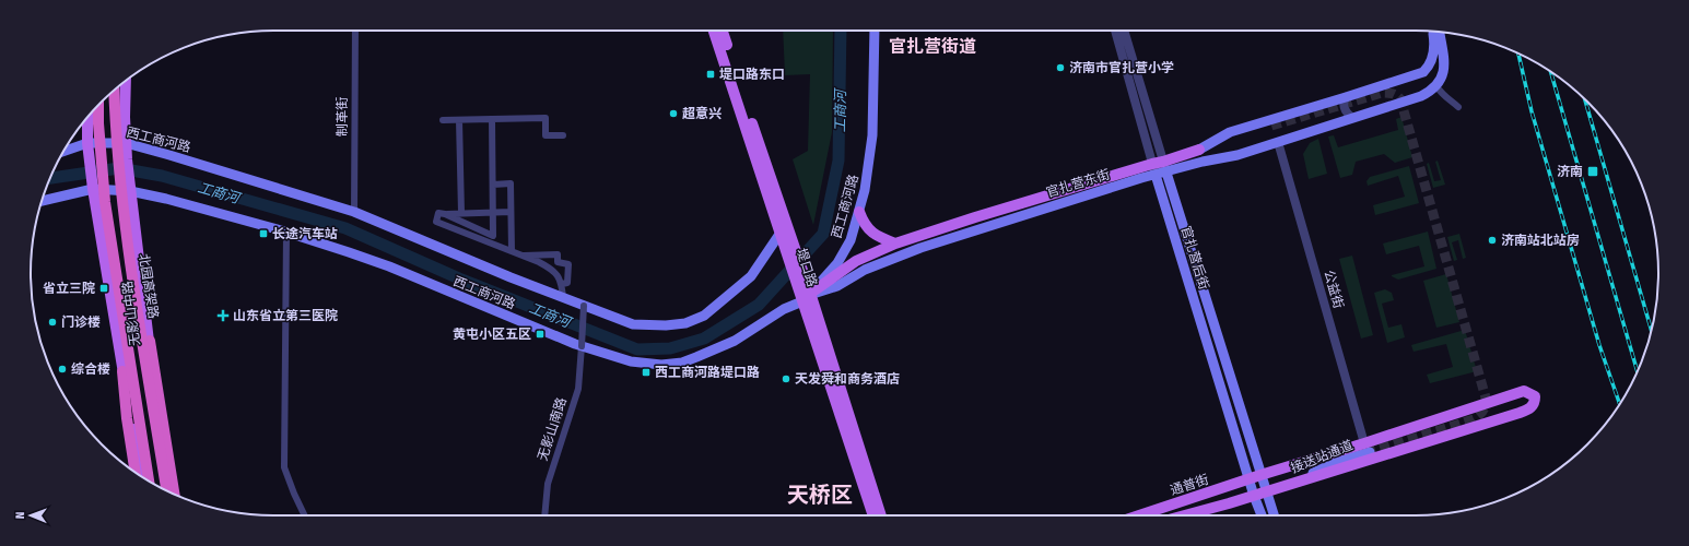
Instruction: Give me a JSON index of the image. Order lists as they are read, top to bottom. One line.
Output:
{"streets":{"highway":["北园高架路"],"main road":["西工商河路","官扎营东街","官扎营后街","堤口路","无影山中路","接送站通道","通普街"],"street":["制革街","公益街","无影山南路"]},"crossings":[["制革街","西工商河路"],["西工商河路","官扎营东街"],["西工商河路","堤口路"],["西工商河路","无影山中路"],["西工商河路","无影山南路"],["官扎营东街","官扎营后街"],["官扎营东街","堤口路"],["官扎营东街","公益街"],["官扎营后街","通普街"],["公益街","接送站通道"],["公益街","通普街"],["接送站通道","通普街"]],"districts":["官扎营街道","天桥区"],"water":["工商河"],"places":{"other":["济南市官扎营小学","超意兴","济南站北站房","门诊楼","综合楼","天发舜和商务酒店"],"transit":["堤口路东口","济南","长途汽车站","省立三院","黄屯小区五区","西工商河路堤口路"],"health":["山东省立第三医院"]},"north":"left"}
